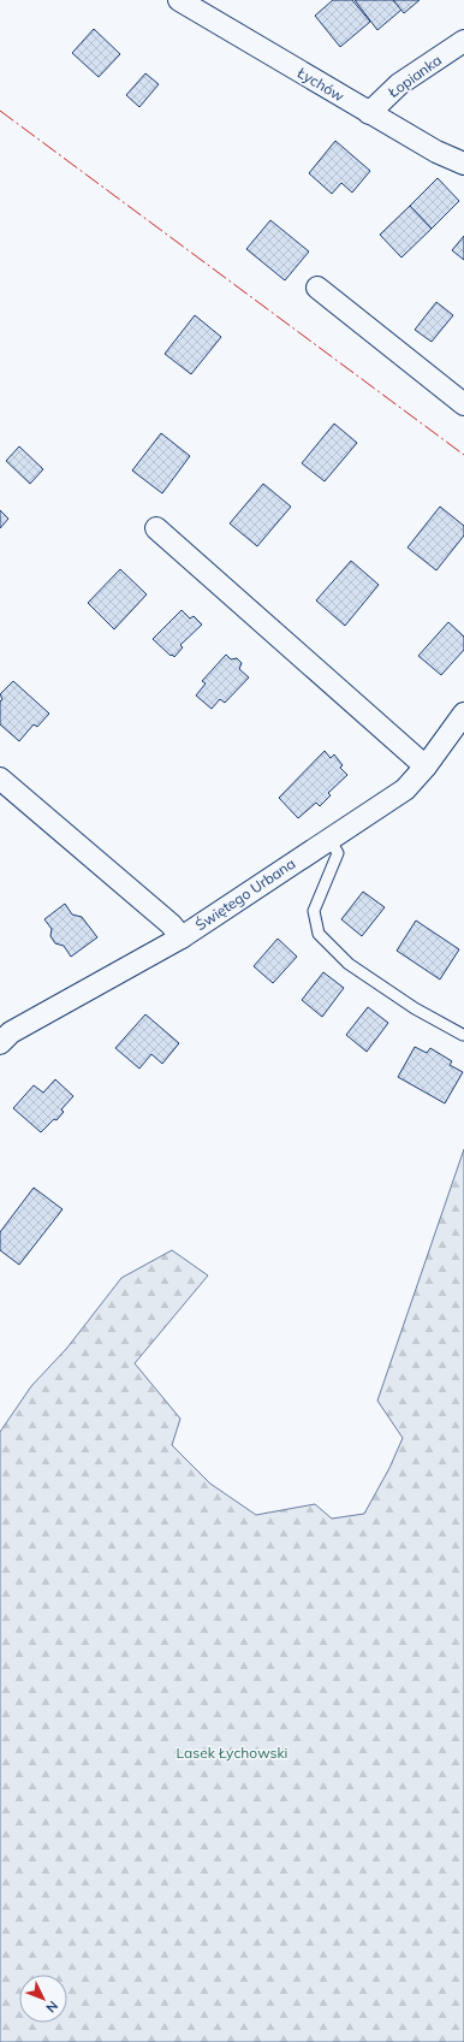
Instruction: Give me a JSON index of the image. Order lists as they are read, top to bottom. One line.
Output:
{"streets":{"street":["Łopianka","Łychów","Świętego Urbana"]},"crossings":[["Łopianka","Łychów"]],"parks":["Lasek Łychowski"],"north":"bottom right"}
